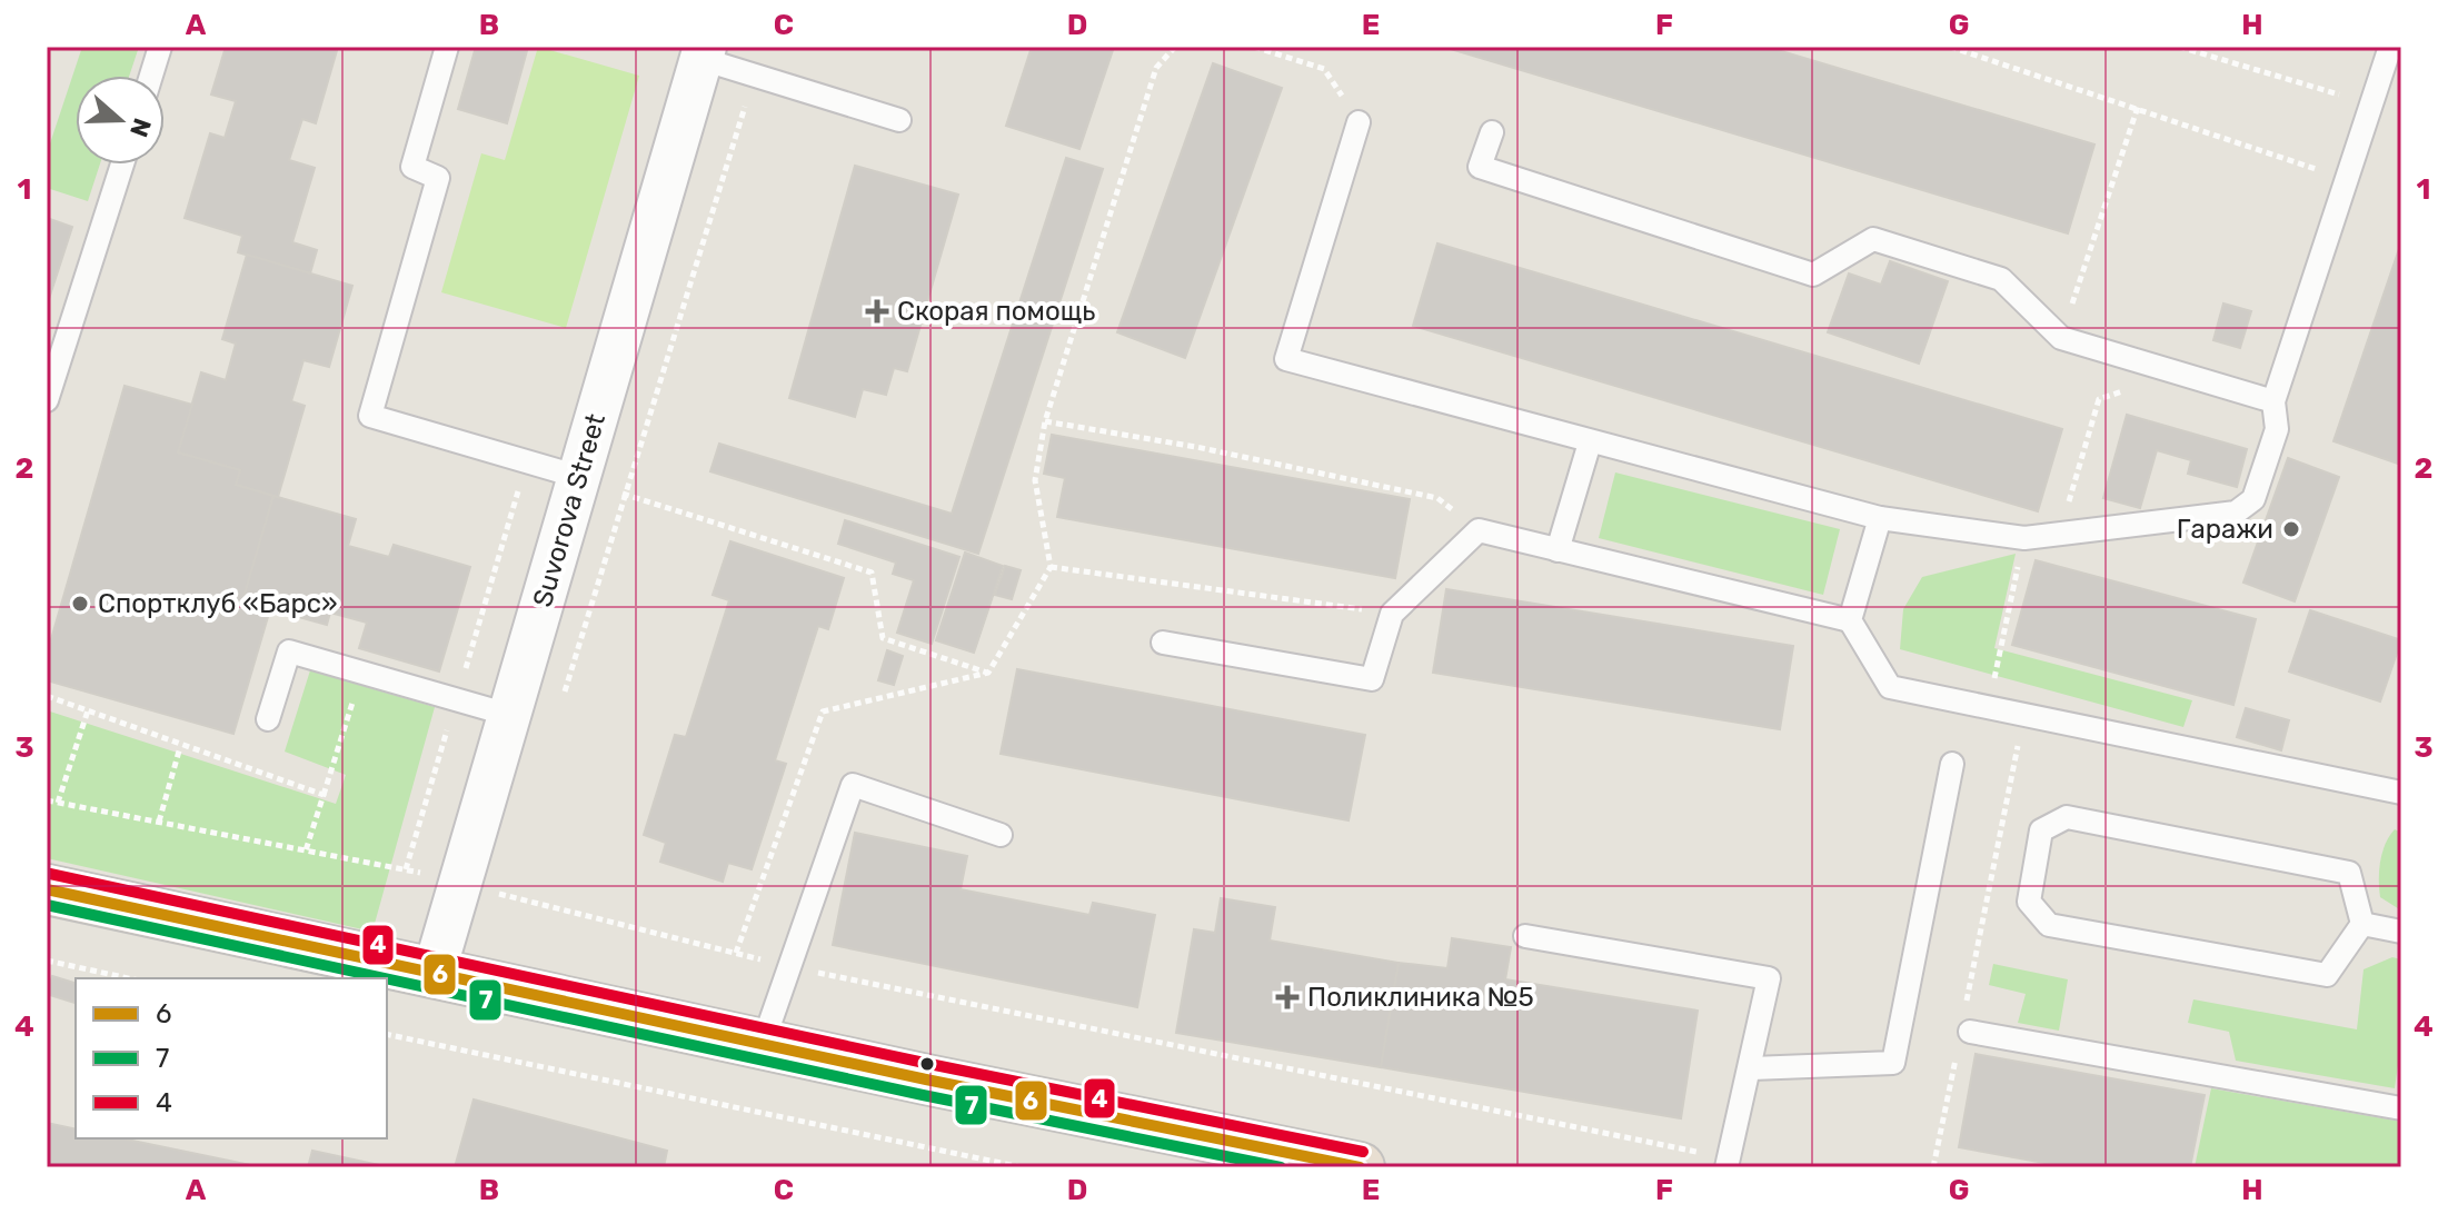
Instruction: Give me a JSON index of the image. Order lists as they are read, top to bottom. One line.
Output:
{"streets":{"street":["Suvorova Street"]},"places":{"health":["Скорая помощь","Поликлиника №5"],"other":["Гаражи","Спортклуб «Барс»"]},"lines":["transit line 4","transit line 6","transit line 7"],"legend":["6","7","4"],"north":"right","grid":{"columns":["A","B","C","D","E","F","G","H"],"rows":["1","2","3","4"]}}
